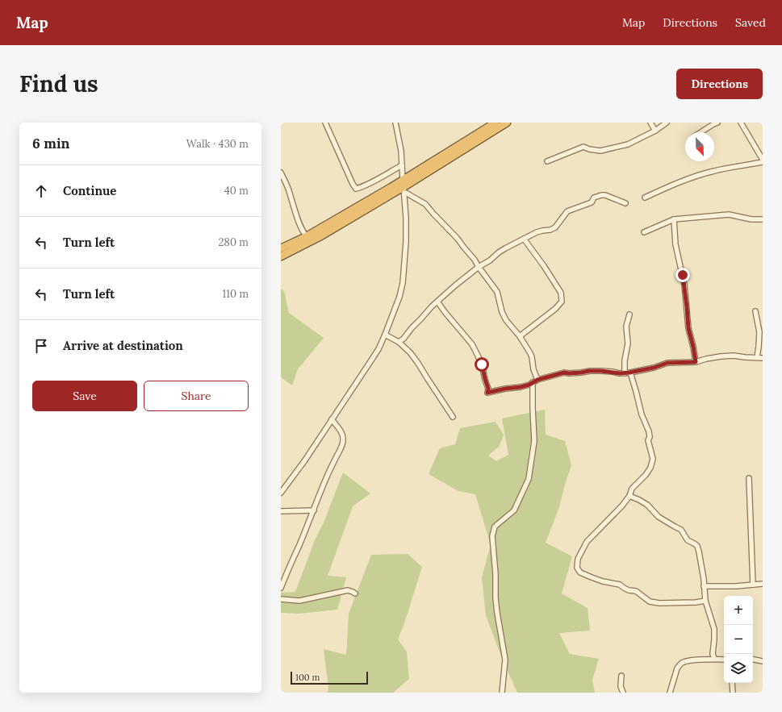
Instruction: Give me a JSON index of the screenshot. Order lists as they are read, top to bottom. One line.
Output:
{"scale_bar":"100 m","north":"bottom right","page":{"header":"Map","nav":["Map","Directions","Saved"],"buttons":["Directions",["Save","Share"]],"title":"Find us","heading":["6 min","Walk · 430 m"],"list":[["Continue","40 m"],["Turn left","280 m"],["Turn left","110 m"],"Arrive at destination"],"map_buttons":["+","−"],"scale":"100 m"}}
